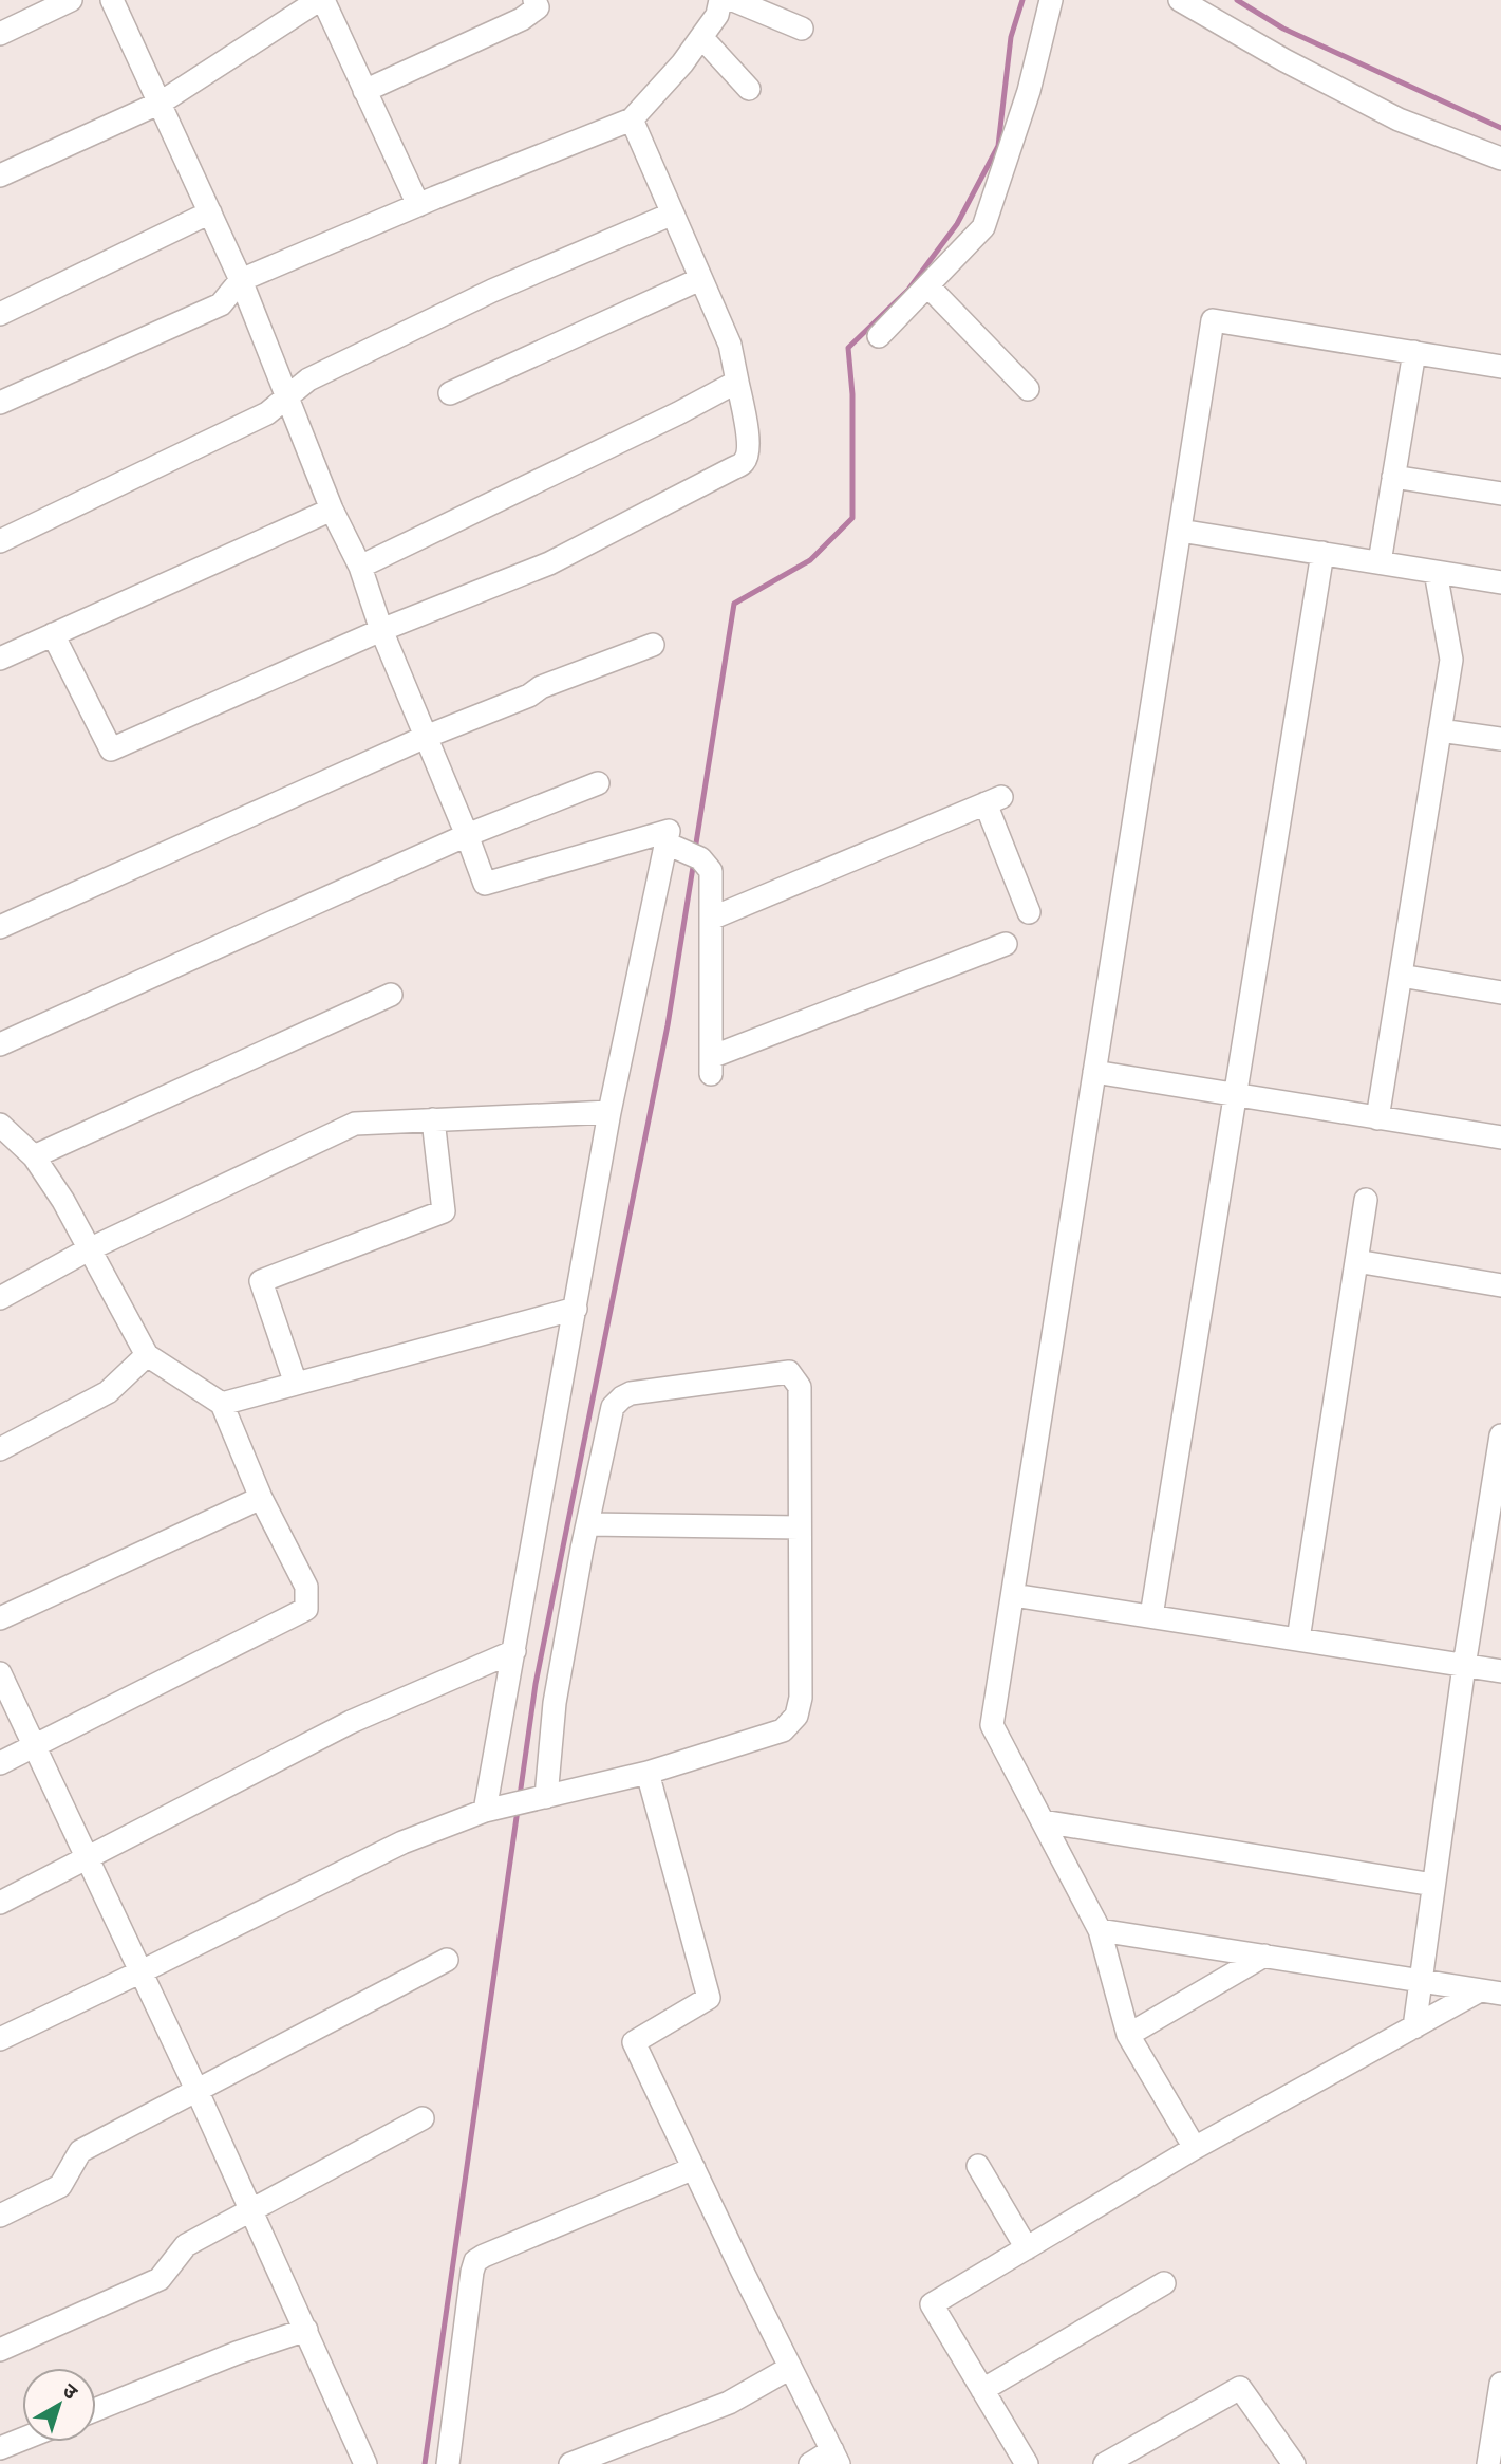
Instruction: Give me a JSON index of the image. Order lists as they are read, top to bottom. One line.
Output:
{"north":"top right"}
